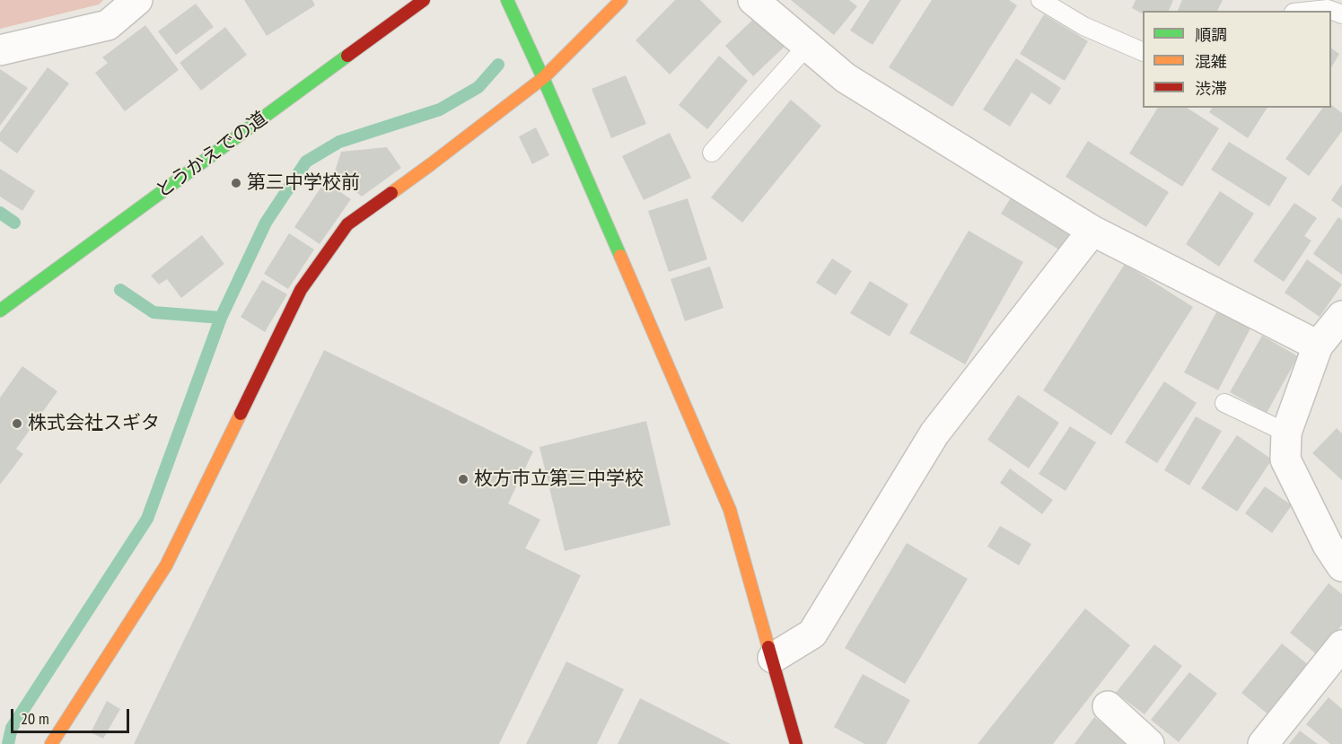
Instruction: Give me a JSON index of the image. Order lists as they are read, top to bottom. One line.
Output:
{"streets":{"street":["とうかえでの道"]},"places":["第三中学校前","株式会社スギタ","枚方市立第三中学校"],"legend":["順調","混雑","渋滞"],"scale_bar":"20 m"}
